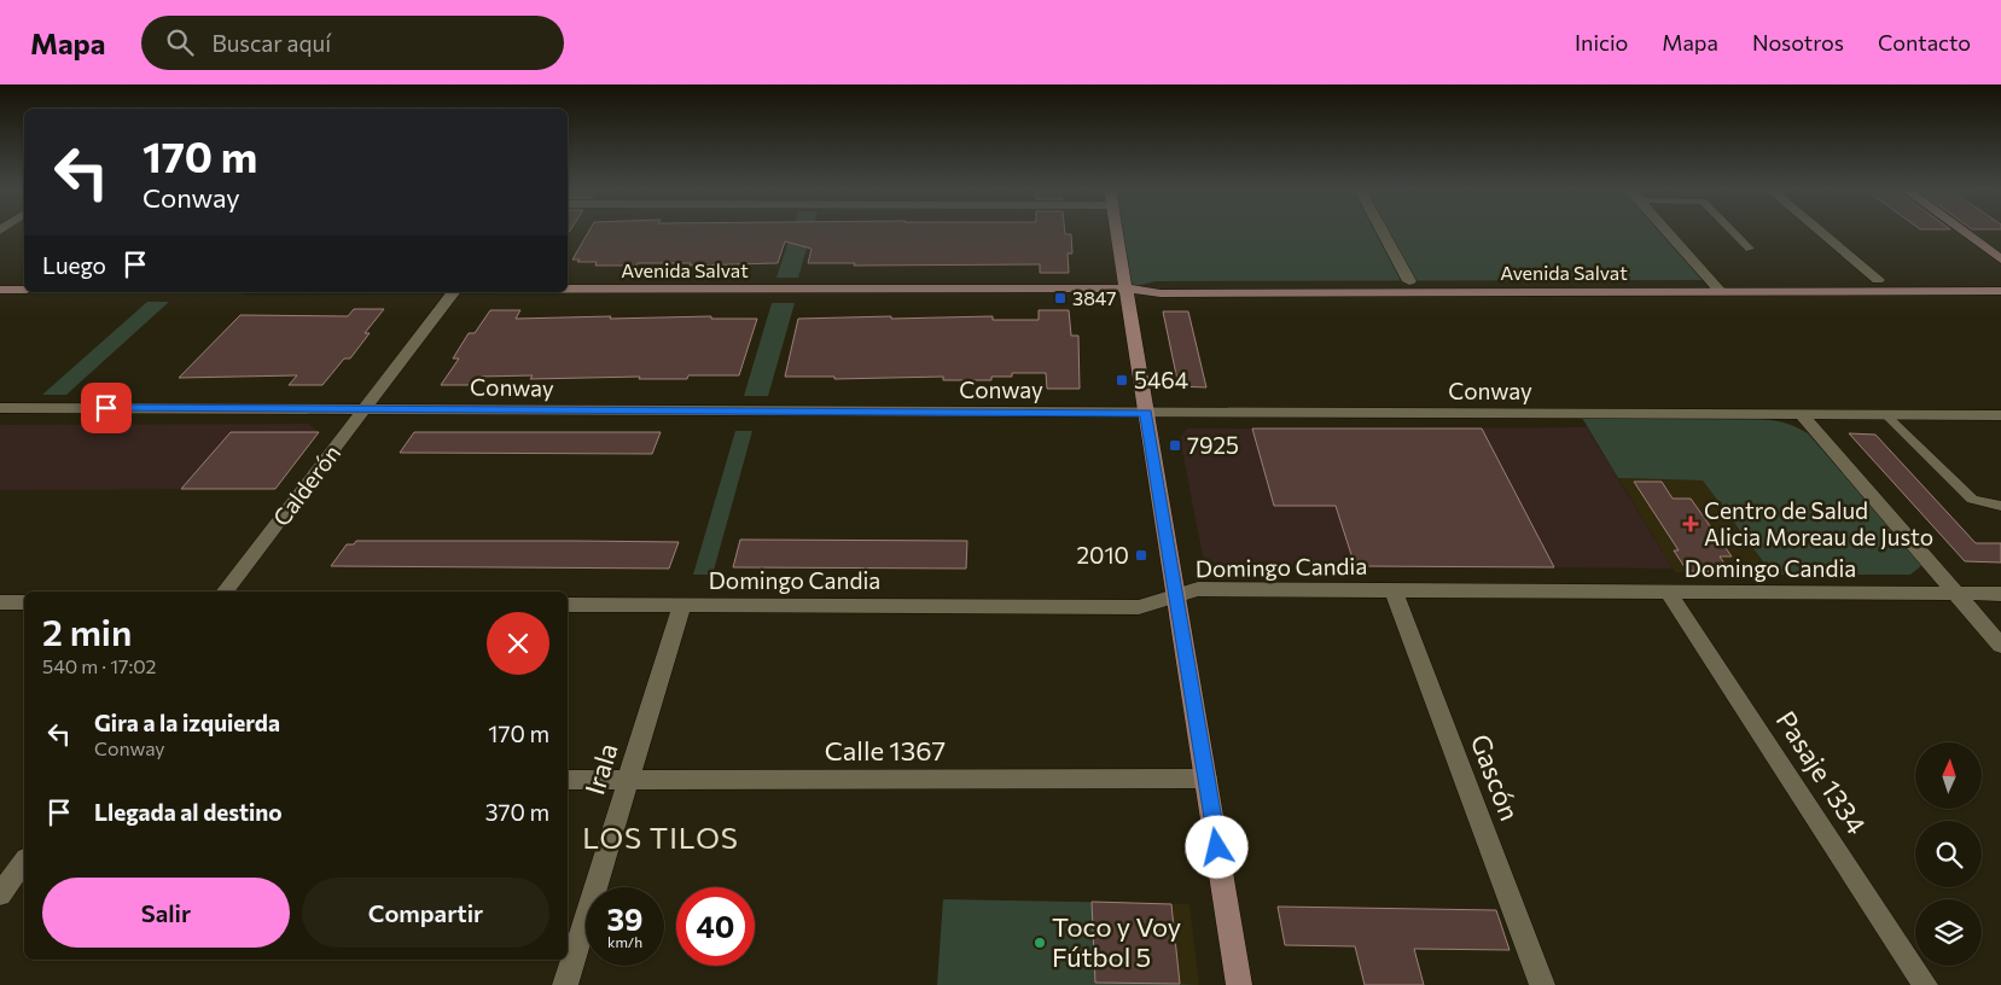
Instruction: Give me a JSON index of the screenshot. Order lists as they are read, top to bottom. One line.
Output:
{"streets":{"street":["Avenida Salvat","Conway","Calderón","Domingo Candia","Calle 1367","Irala","Pasaje 1334","Gascón"]},"crossings":[["Conway","Calderón"],["Domingo Candia","Irala"],["Domingo Candia","Pasaje 1334"],["Domingo Candia","Gascón"],["Calle 1367","Irala"]],"districts":["LOS TILOS"],"places":{"transit":["3847","5464","7925","2010"],"health":["Centro de Salud Alicia Moreau de Justo"],"other":["Toco y Voy Fútbol 5"]},"north":"top","page":{"header":"Mapa","search":"Buscar aquí","nav":["Inicio","Mapa","Nosotros","Contacto"],"turn":["170 m","Conway"],"then":"Luego","heading":["2 min","540 m · 17:02"],"list":[{"name":"Gira a la izquierda","note":"Conway","value":"170 m"},{"name":"Llegada al destino","value":"370 m"}],"buttons":["Salir","Compartir"],"speed":"39 km/h","limit":"40"}}
